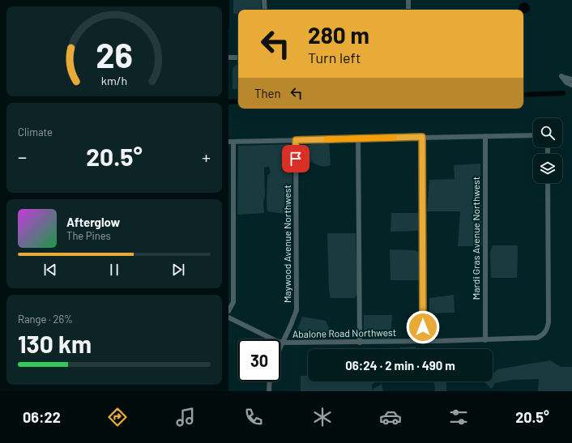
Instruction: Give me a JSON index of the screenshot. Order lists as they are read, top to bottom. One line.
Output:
{"streets":{"street":["Mardi Gras Avenue Northwest","Maywood Avenue Northwest","Abalone Road Northwest"]},"crossings":[["Mardi Gras Avenue Northwest","Abalone Road Northwest"],["Maywood Avenue Northwest","Abalone Road Northwest"]],"page":{"turn":["280 m","Turn left"],"then":"Then","tile":["Climate",["Range · 26%","130 km"]],"heat":["−","20.5°","+"],"song":["Afterglow","The Pines"],"limit":"30","trip":"06:24 · 2 min · 490 m","tabs":["06:22","20.5°"],"gauge":["26","km/h"]}}
